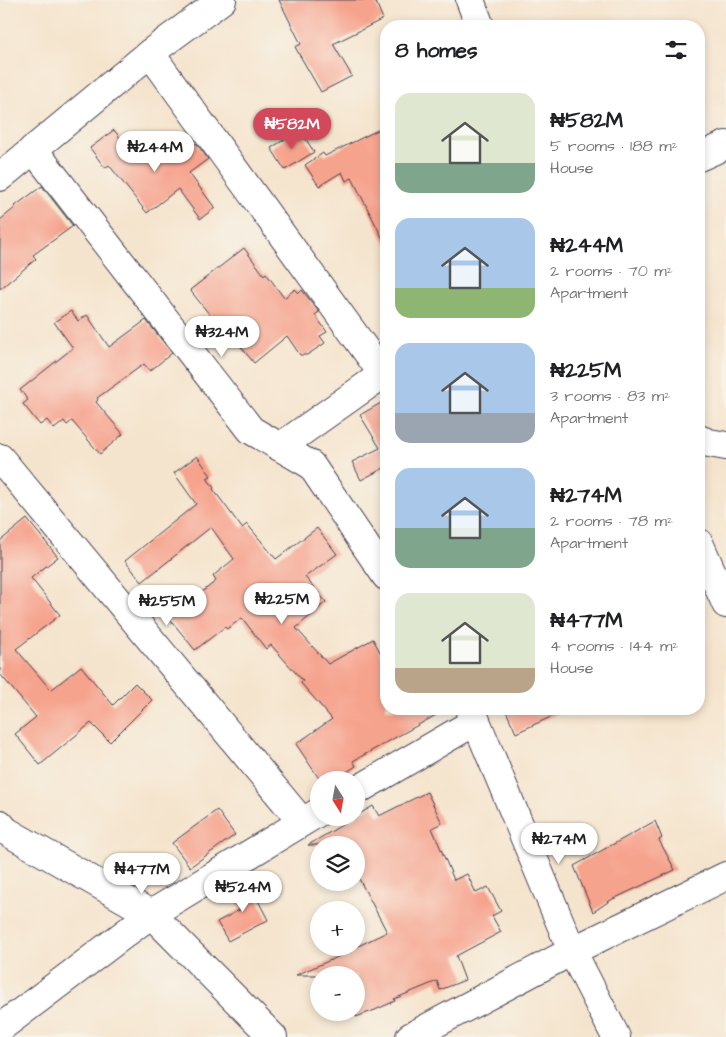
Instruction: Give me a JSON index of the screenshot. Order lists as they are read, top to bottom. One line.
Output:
{"north":"bottom","page":{"heading":"8 homes","list":[{"name":"₦582M","note":"5 rooms · 188 m² · House"},{"name":"₦244M","note":"2 rooms · 70 m² · Apartment"},{"name":"₦225M","note":"3 rooms · 83 m² · Apartment"},{"name":"₦274M","note":"2 rooms · 78 m² · Apartment"},{"name":"₦477M","note":"4 rooms · 144 m² · House"}],"price":["₦582M","₦244M","₦324M","₦225M","₦255M","₦274M","₦477M","₦524M"],"map_buttons":["+","−"]}}
